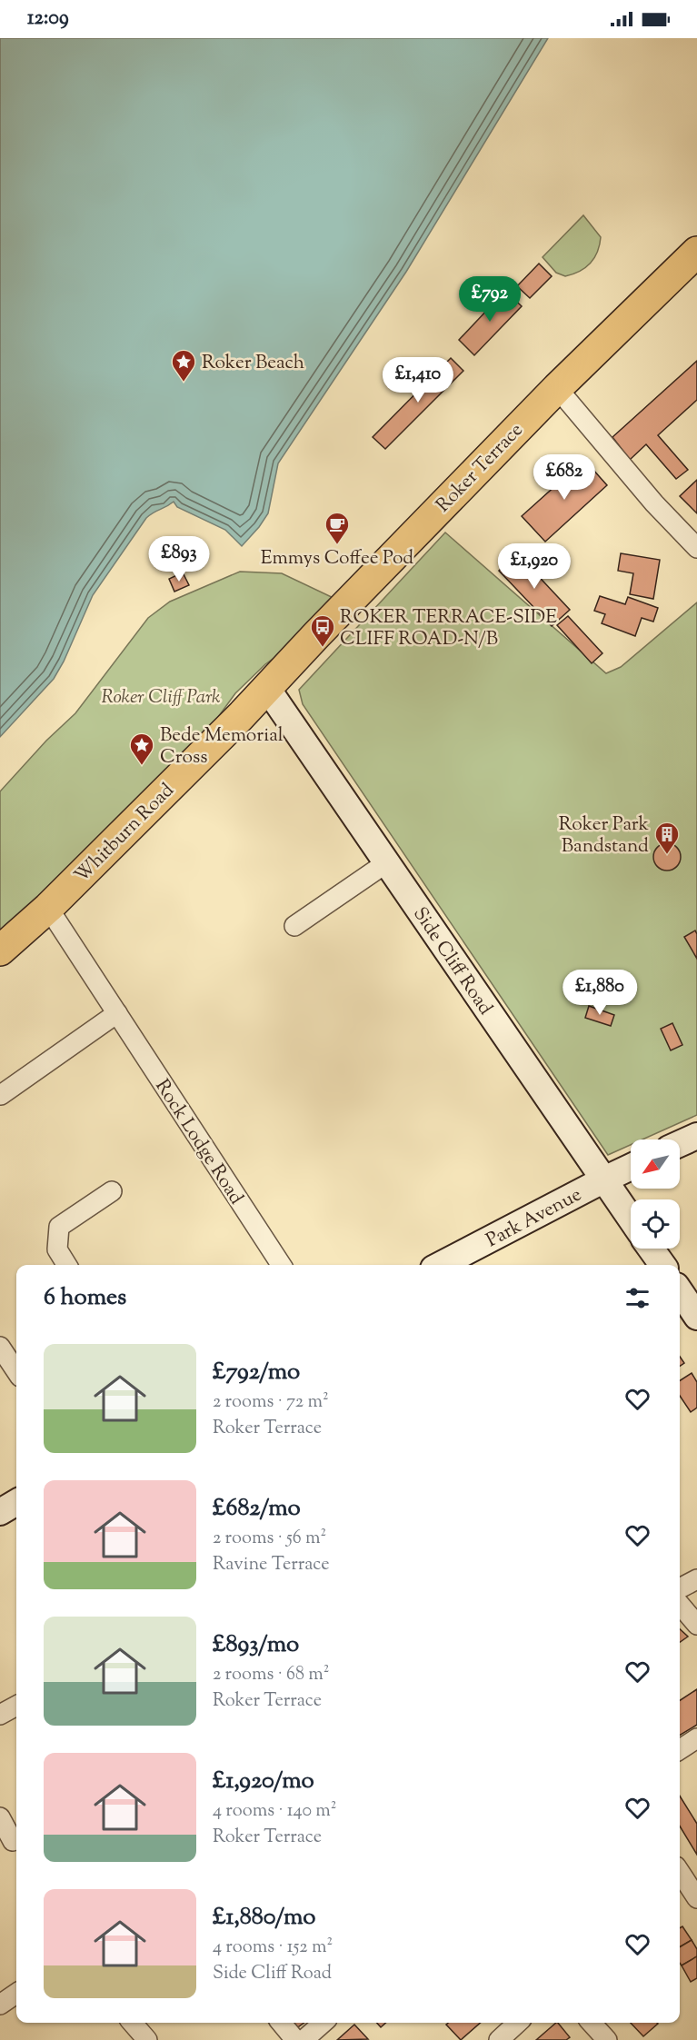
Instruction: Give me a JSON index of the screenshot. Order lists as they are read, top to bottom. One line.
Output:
{"streets":{"main road":["Roker Terrace","Whitburn Road"],"street":["Side Cliff Road","Rock Lodge Road","Park Avenue"]},"crossings":[["Roker Terrace","Whitburn Road"],["Roker Terrace","Side Cliff Road"],["Whitburn Road","Side Cliff Road"],["Whitburn Road","Rock Lodge Road"],["Side Cliff Road","Park Avenue"]],"parks":["Roker Cliff Park"],"places":{"place":["Roker Beach","Bede Memorial Cross"],"cafe":["Emmys Coffee Pod"],"bus stop":["ROKER TERRACE-SIDE CLIFF ROAD-N/B"],"building":["Roker Park Bandstand"]},"north":"bottom left","page":{"status":"12:09","price":["£792","£1,410","£682","£893","£1,920","£1,880"],"heading":"6 homes","list":[{"name":"£792/mo","note":"2 rooms · 72 m² · Roker Terrace"},{"name":"£682/mo","note":"2 rooms · 56 m² · Ravine Terrace"},{"name":"£893/mo","note":"2 rooms · 68 m² · Roker Terrace"},{"name":"£1,920/mo","note":"4 rooms · 140 m² · Roker Terrace"},{"name":"£1,880/mo","note":"4 rooms · 152 m² · Side Cliff Road"}]}}
